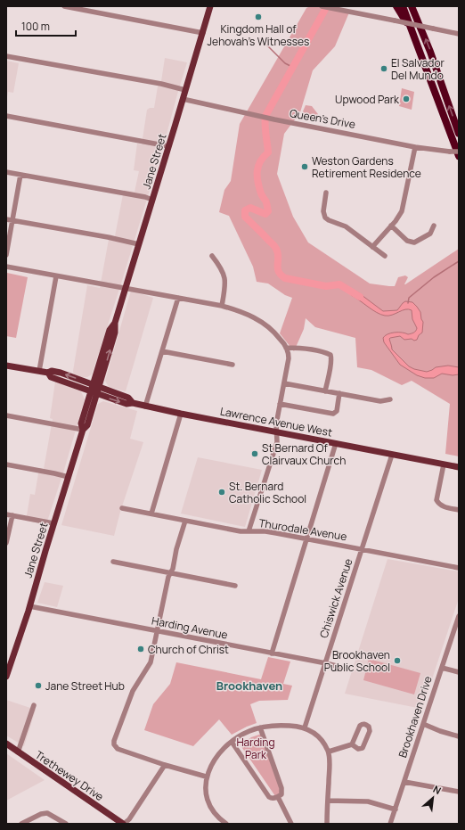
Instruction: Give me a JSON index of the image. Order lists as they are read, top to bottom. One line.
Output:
{"streets":{"main road":["Jane Street","Lawrence Avenue West","Trethewey Drive"],"street":["Queen's Drive","Thurodale Avenue","Chiswick Avenue","Harding Avenue","Brookhaven Drive"]},"crossings":[["Queen's Drive","Jane Street"],["Jane Street","Lawrence Avenue West"],["Jane Street","Harding Avenue"],["Lawrence Avenue West","Chiswick Avenue"],["Thurodale Avenue","Chiswick Avenue"],["Chiswick Avenue","Harding Avenue"]],"districts":["Brookhaven"],"parks":["Harding Park"],"places":["Kingdom Hall of Jehovah's Witnesses","El Salvador Del Mundo","Upwood Park","Weston Gardens Retirement Residence","St Bernard Of Clairvaux Church","St. Bernard Catholic School","Church of Christ","Brookhaven Public School","Jane Street Hub"],"scale_bar":"100 m","north":"top right"}
